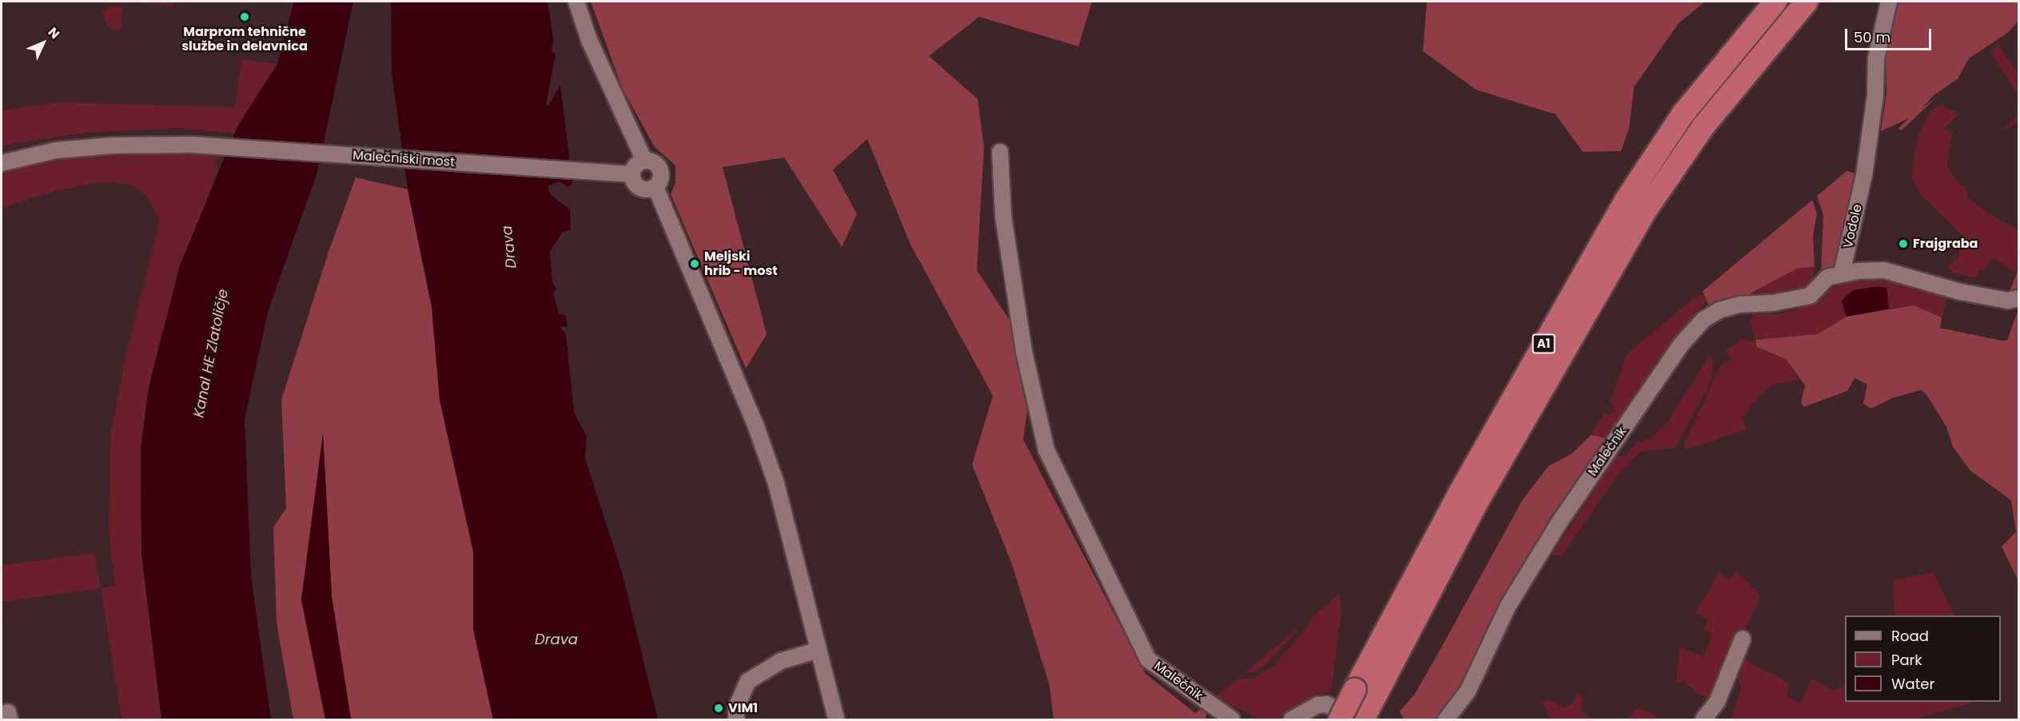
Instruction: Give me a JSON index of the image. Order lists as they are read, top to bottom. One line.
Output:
{"streets":{"highway":["A1"],"street":["Malečniški most","Vodole","Malečnik"]},"crossings":[["Vodole","Malečnik"]],"water":["Drava","Kanal HE Zlatoličje"],"places":["Marprom tehnične službe in delavnica","Frajgraba","Meljski hrib - most","VIM1"],"legend":["Road","Park","Water"],"scale_bar":"50 m","north":"top right"}
